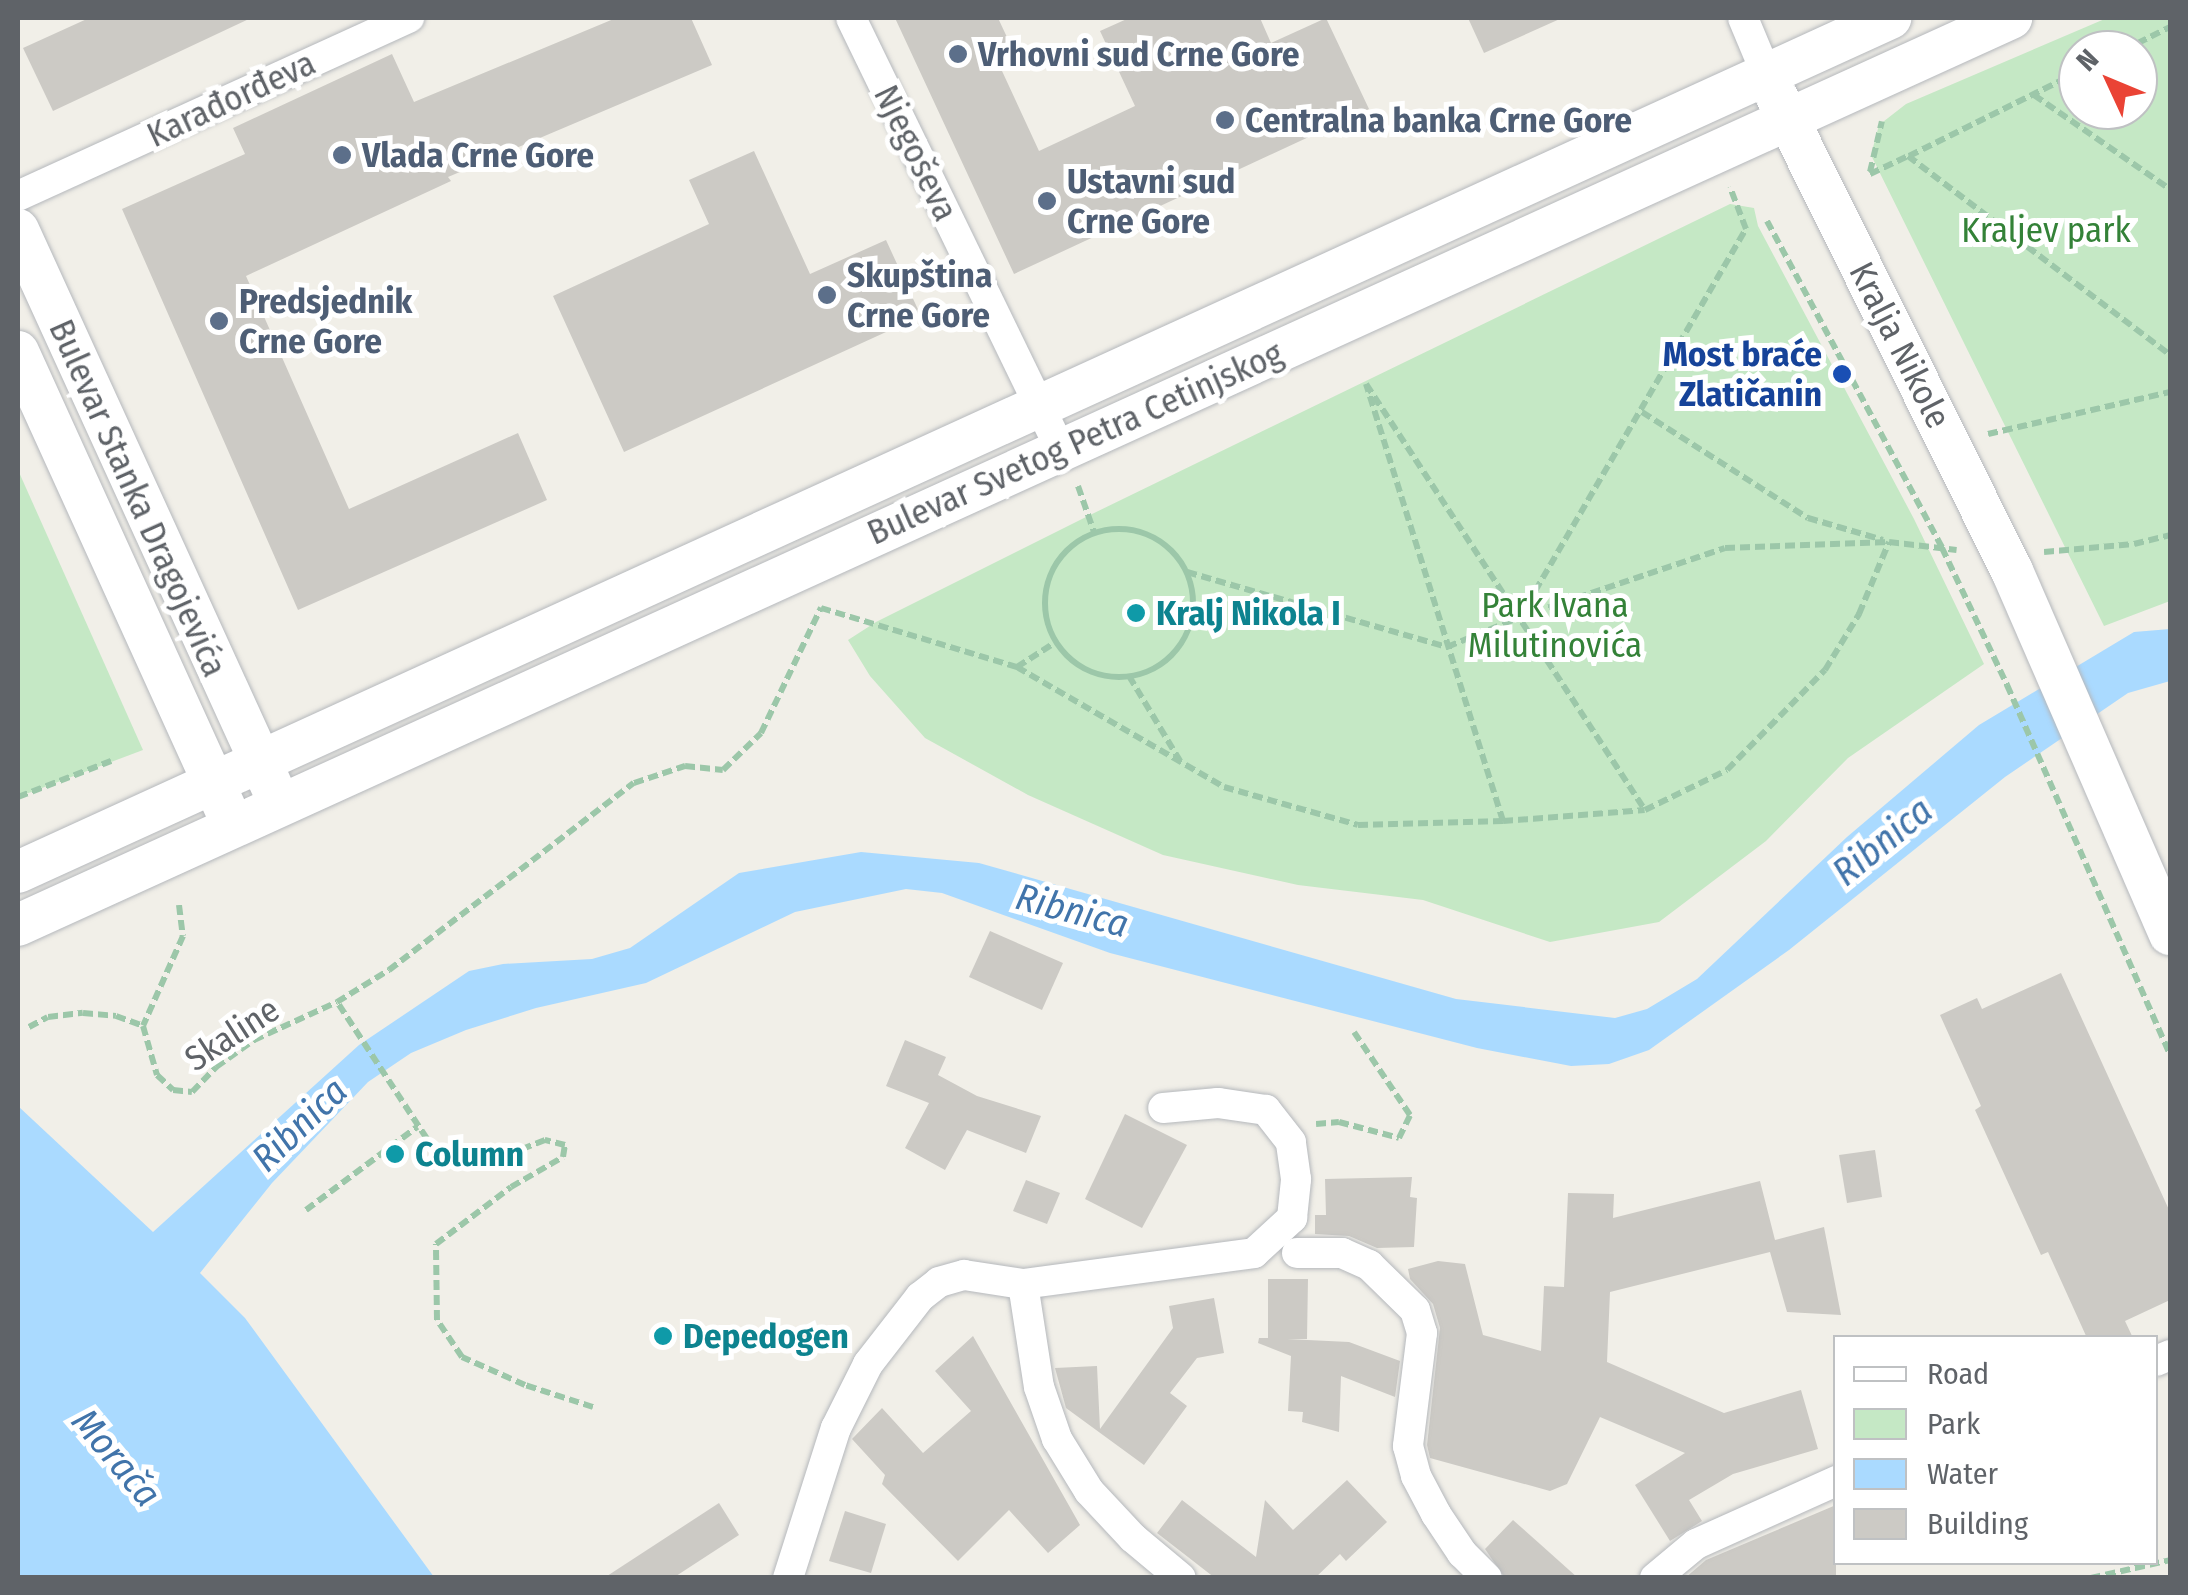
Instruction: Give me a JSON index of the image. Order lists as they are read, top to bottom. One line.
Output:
{"streets":{"main road":["Kralja Nikole","Bulevar Svetog Petra Cetinjskog","Bulevar Stanka Dragojevića"],"street":["Karađorđeva","Njegoševa"],"path":["Skaline"]},"crossings":[["Njegoševa","Bulevar Svetog Petra Cetinjskog"],["Kralja Nikole","Bulevar Svetog Petra Cetinjskog"],["Bulevar Svetog Petra Cetinjskog","Bulevar Stanka Dragojevića"]],"water":["Ribnica","Morača"],"parks":["Kraljev park","Park Ivana Milutinovića"],"places":["Vrhovni sud Crne Gore","Centralna banka Crne Gore","Vlada Crne Gore","Ustavni sud Crne Gore","Skupština Crne Gore","Predsjednik Crne Gore","Most braće Zlatičanin","Kralj Nikola I","Column","Depedogen"],"legend":["Road","Park","Water","Building"],"north":"top left"}
